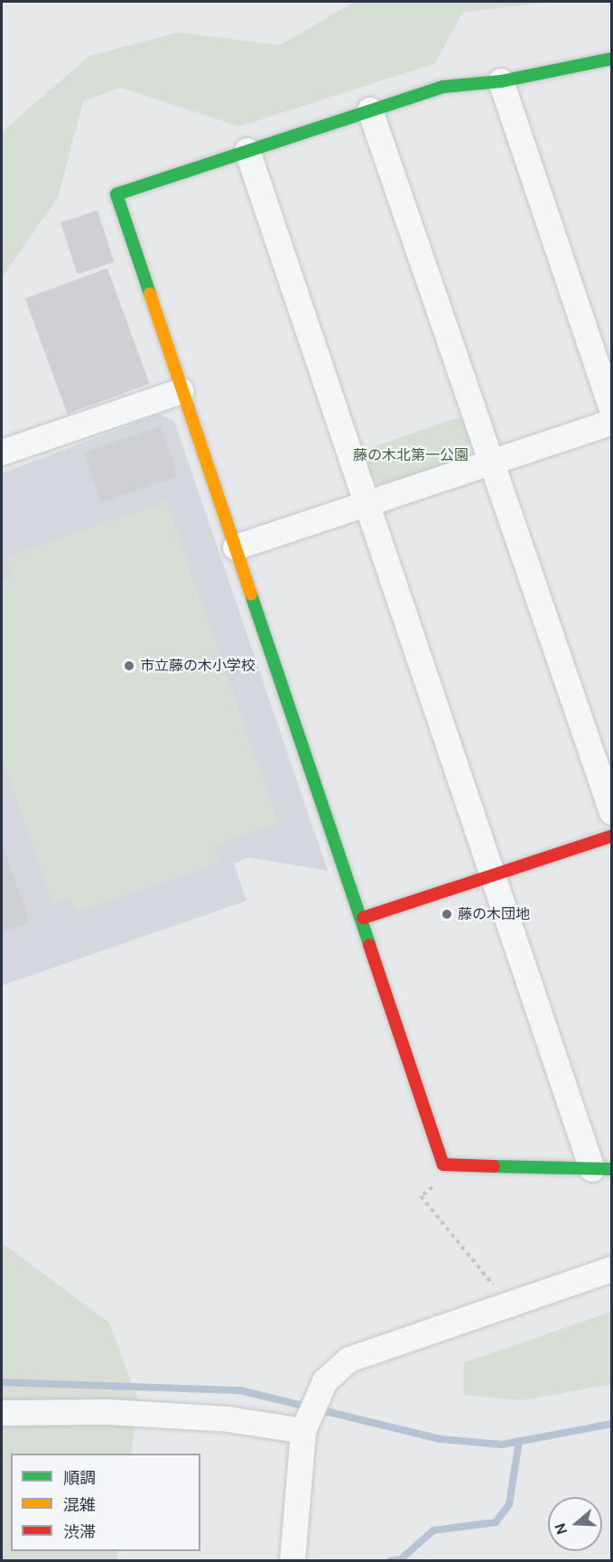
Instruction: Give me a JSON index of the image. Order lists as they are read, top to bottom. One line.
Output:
{"parks":["藤の木北第一公園"],"places":["市立藤の木小学校","藤の木団地"],"legend":["順調","混雑","渋滞"],"north":"left"}
